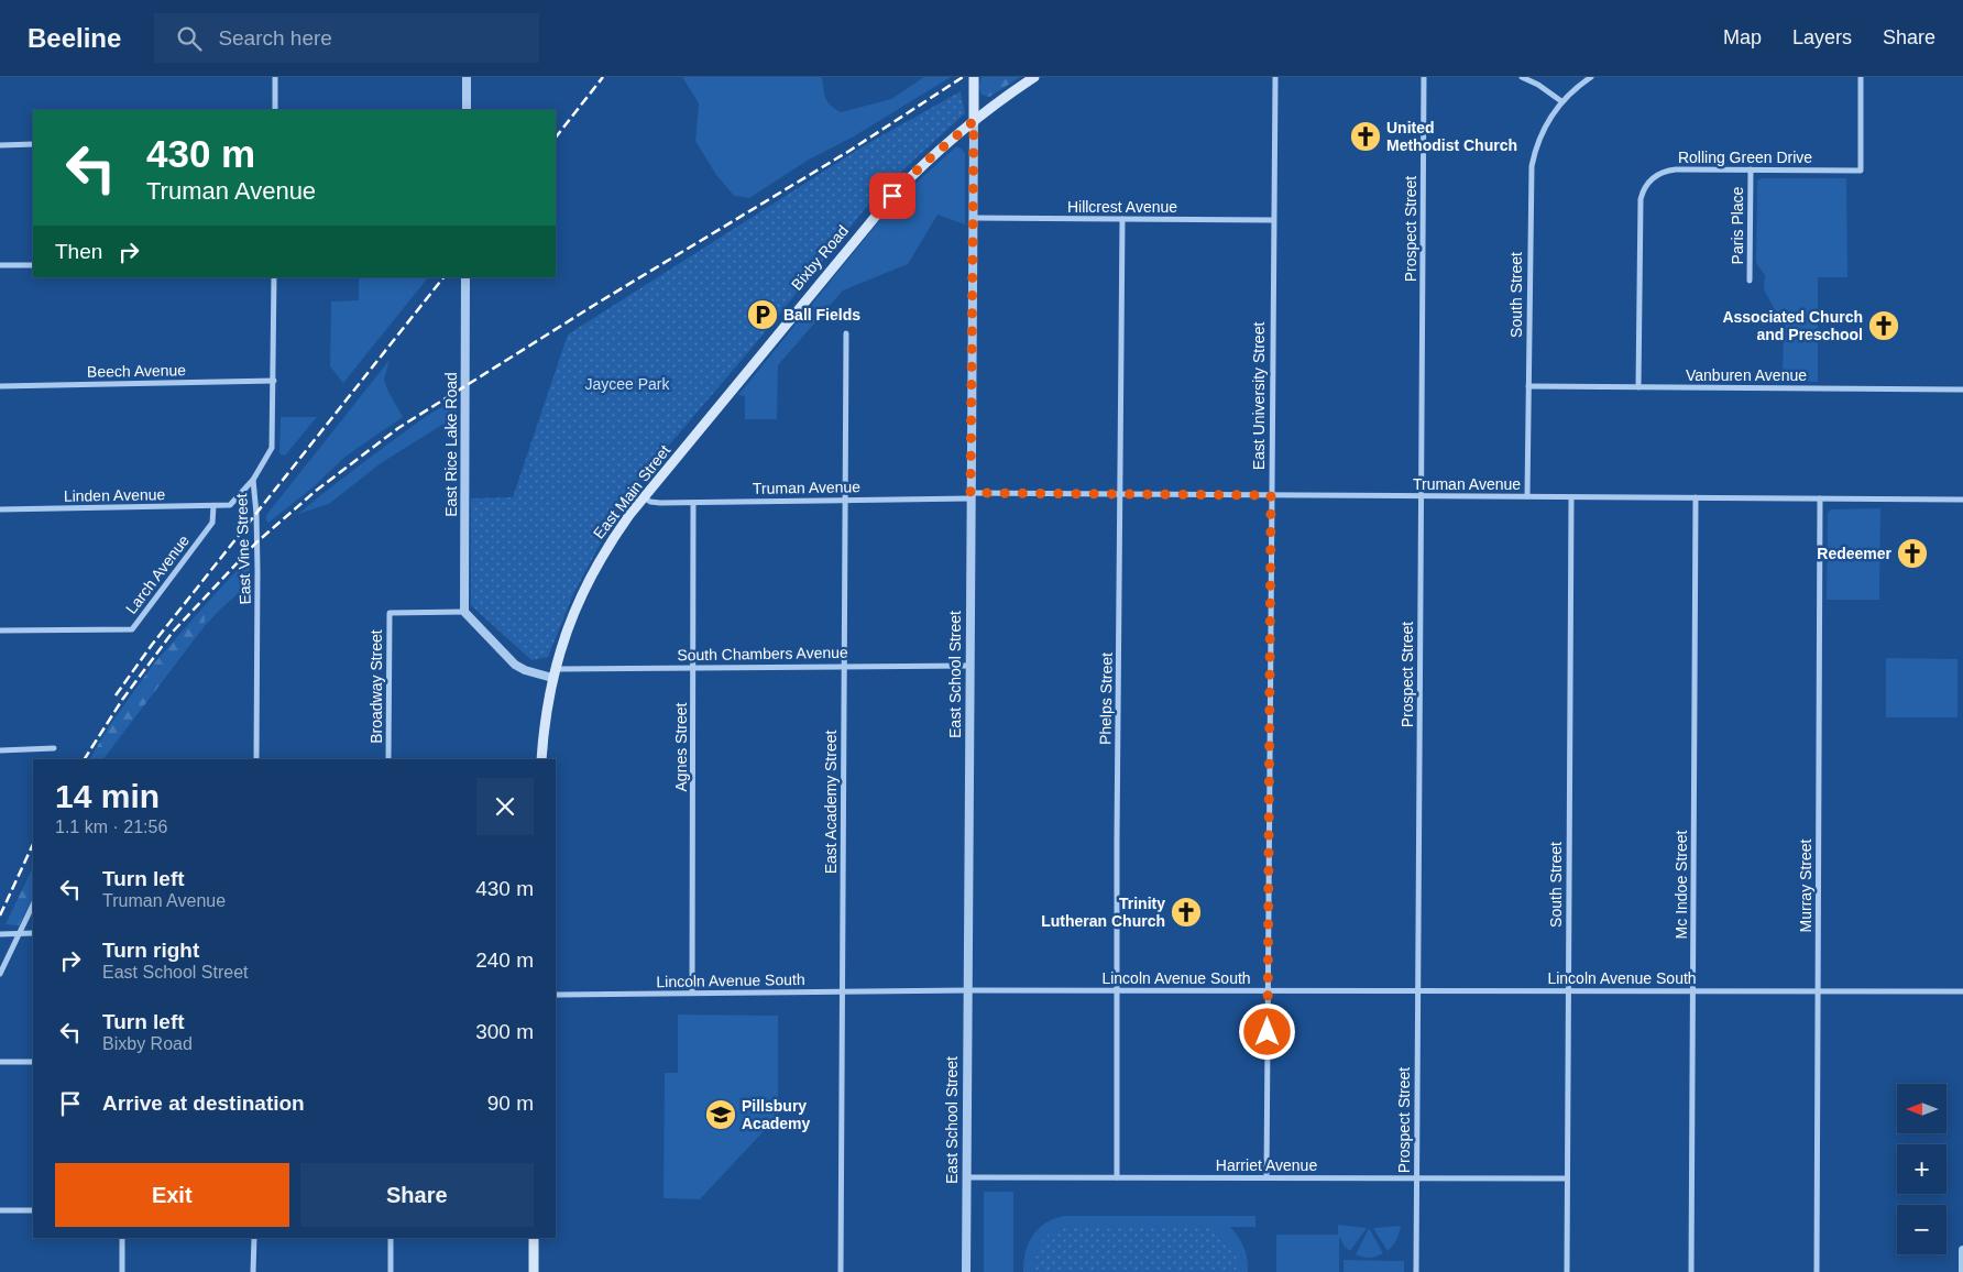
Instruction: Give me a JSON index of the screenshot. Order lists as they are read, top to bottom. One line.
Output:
{"streets":{"main road":["Bixby Road","East Main Street","East School Street"],"street":["Rolling Green Drive","Hillcrest Avenue","Paris Place","Prospect Street","South Street","Beech Avenue","Vanburen Avenue","East University Street","East Rice Lake Road","Truman Avenue","Linden Avenue","East Vine Street","Larch Avenue","South Chambers Avenue","Broadway Street","Phelps Street","Agnes Street","East Academy Street","Mc Indoe Street","Murray Street","Lincoln Avenue South","Harriet Avenue"]},"crossings":[["Rolling Green Drive","Paris Place"],["Rolling Green Drive","Vanburen Avenue"],["Hillcrest Avenue","East University Street"],["Hillcrest Avenue","East School Street"],["Hillcrest Avenue","Phelps Street"],["Prospect Street","Truman Avenue"],["Prospect Street","Lincoln Avenue South"],["Prospect Street","Harriet Avenue"],["Bixby Road","East Main Street"],["Bixby Road","East School Street"],["South Street","Vanburen Avenue"],["South Street","Truman Avenue"],["South Street","Lincoln Avenue South"],["South Street","Harriet Avenue"],["Beech Avenue","East Vine Street"],["East University Street","Truman Avenue"],["East University Street","Lincoln Avenue South"],["East University Street","Harriet Avenue"],["East Rice Lake Road","South Chambers Avenue"],["East Rice Lake Road","Broadway Street"],["Truman Avenue","East Main Street"],["Truman Avenue","East School Street"],["Truman Avenue","Phelps Street"],["Truman Avenue","Agnes Street"],["Truman Avenue","East Academy Street"],["Truman Avenue","Mc Indoe Street"],["Truman Avenue","Murray Street"],["East Main Street","South Chambers Avenue"],["Linden Avenue","East Vine Street"],["Linden Avenue","Larch Avenue"],["South Chambers Avenue","East School Street"],["South Chambers Avenue","Broadway Street"],["South Chambers Avenue","Agnes Street"],["South Chambers Avenue","East Academy Street"],["East School Street","Lincoln Avenue South"],["East School Street","Harriet Avenue"],["Phelps Street","Lincoln Avenue South"],["Phelps Street","Harriet Avenue"],["Agnes Street","Lincoln Avenue South"],["East Academy Street","Lincoln Avenue South"],["Mc Indoe Street","Lincoln Avenue South"],["Murray Street","Lincoln Avenue South"]],"parks":["Jaycee Park"],"places":{"church":["United Methodist Church","Associated Church and Preschool","Redeemer","Trinity Lutheran Church"],"parking":["Ball Fields"],"school or university":["Pillsbury Academy"]},"north":"left","page":{"header":"Beeline","search":"Search here","nav":["Map","Layers","Share"],"turn":["430 m","Truman Avenue"],"then":"Then","heading":["14 min","1.1 km · 21:56"],"list":[{"name":"Turn left","note":"Truman Avenue","value":"430 m"},{"name":"Turn right","note":"East School Street","value":"240 m"},{"name":"Turn left","note":"Bixby Road","value":"300 m"},{"name":"Arrive at destination","value":"90 m"}],"map_buttons":["+","−"],"buttons":["Exit","Share"]}}
